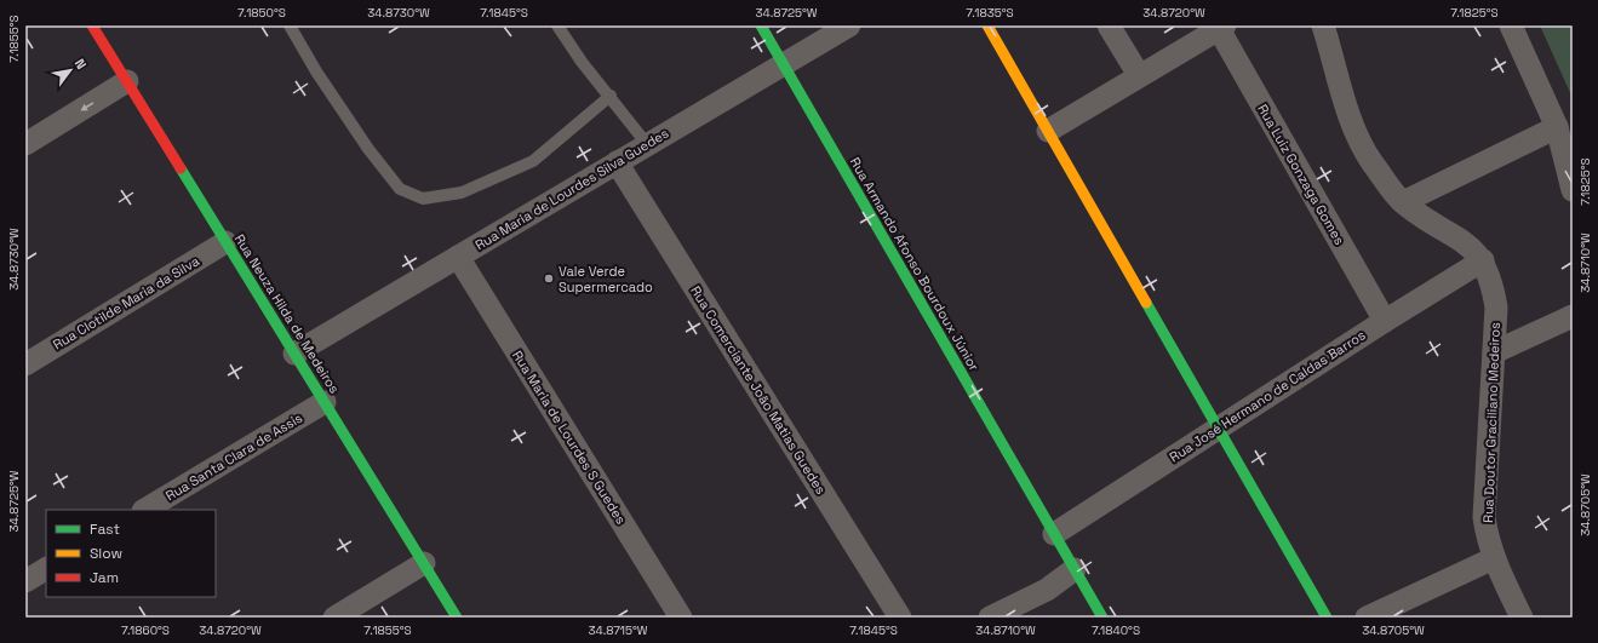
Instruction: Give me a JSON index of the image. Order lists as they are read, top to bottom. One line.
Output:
{"streets":{"street":["Rua Luiz Gonzaga Gomes","Rua Maria de Lourdes Silva Guedes","Rua Armando Afonso Bourdoux Júnior","Rua Clotilde Maria da Silva","Rua Neuza Hilda de Medeiros","Rua Comerciante João Matias Guedes","Rua José Hermano de Caldas Barros","Rua Doutor Graciliano Medeiros","Rua Maria de Lourdes S Guedes","Rua Santa Clara de Assis"]},"crossings":[["Rua Luiz Gonzaga Gomes","Rua José Hermano de Caldas Barros"],["Rua Maria de Lourdes Silva Guedes","Rua Armando Afonso Bourdoux Júnior"],["Rua Maria de Lourdes Silva Guedes","Rua Neuza Hilda de Medeiros"],["Rua Maria de Lourdes Silva Guedes","Rua Comerciante João Matias Guedes"],["Rua Maria de Lourdes Silva Guedes","Rua Maria de Lourdes S Guedes"],["Rua Armando Afonso Bourdoux Júnior","Rua José Hermano de Caldas Barros"],["Rua Clotilde Maria da Silva","Rua Neuza Hilda de Medeiros"],["Rua Neuza Hilda de Medeiros","Rua Santa Clara de Assis"],["Rua José Hermano de Caldas Barros","Rua Doutor Graciliano Medeiros"]],"places":["Vale Verde Supermercado"],"legend":["Fast","Slow","Jam"],"north":"top right","coordinates":["7.1850°S","34.8730°W","7.1845°S","34.8725°W","7.1835°S","34.8720°W","7.1825°S","7.1855°S","34.8710°W","34.8705°W","7.1860°S","34.8715°W","7.1840°S"]}
